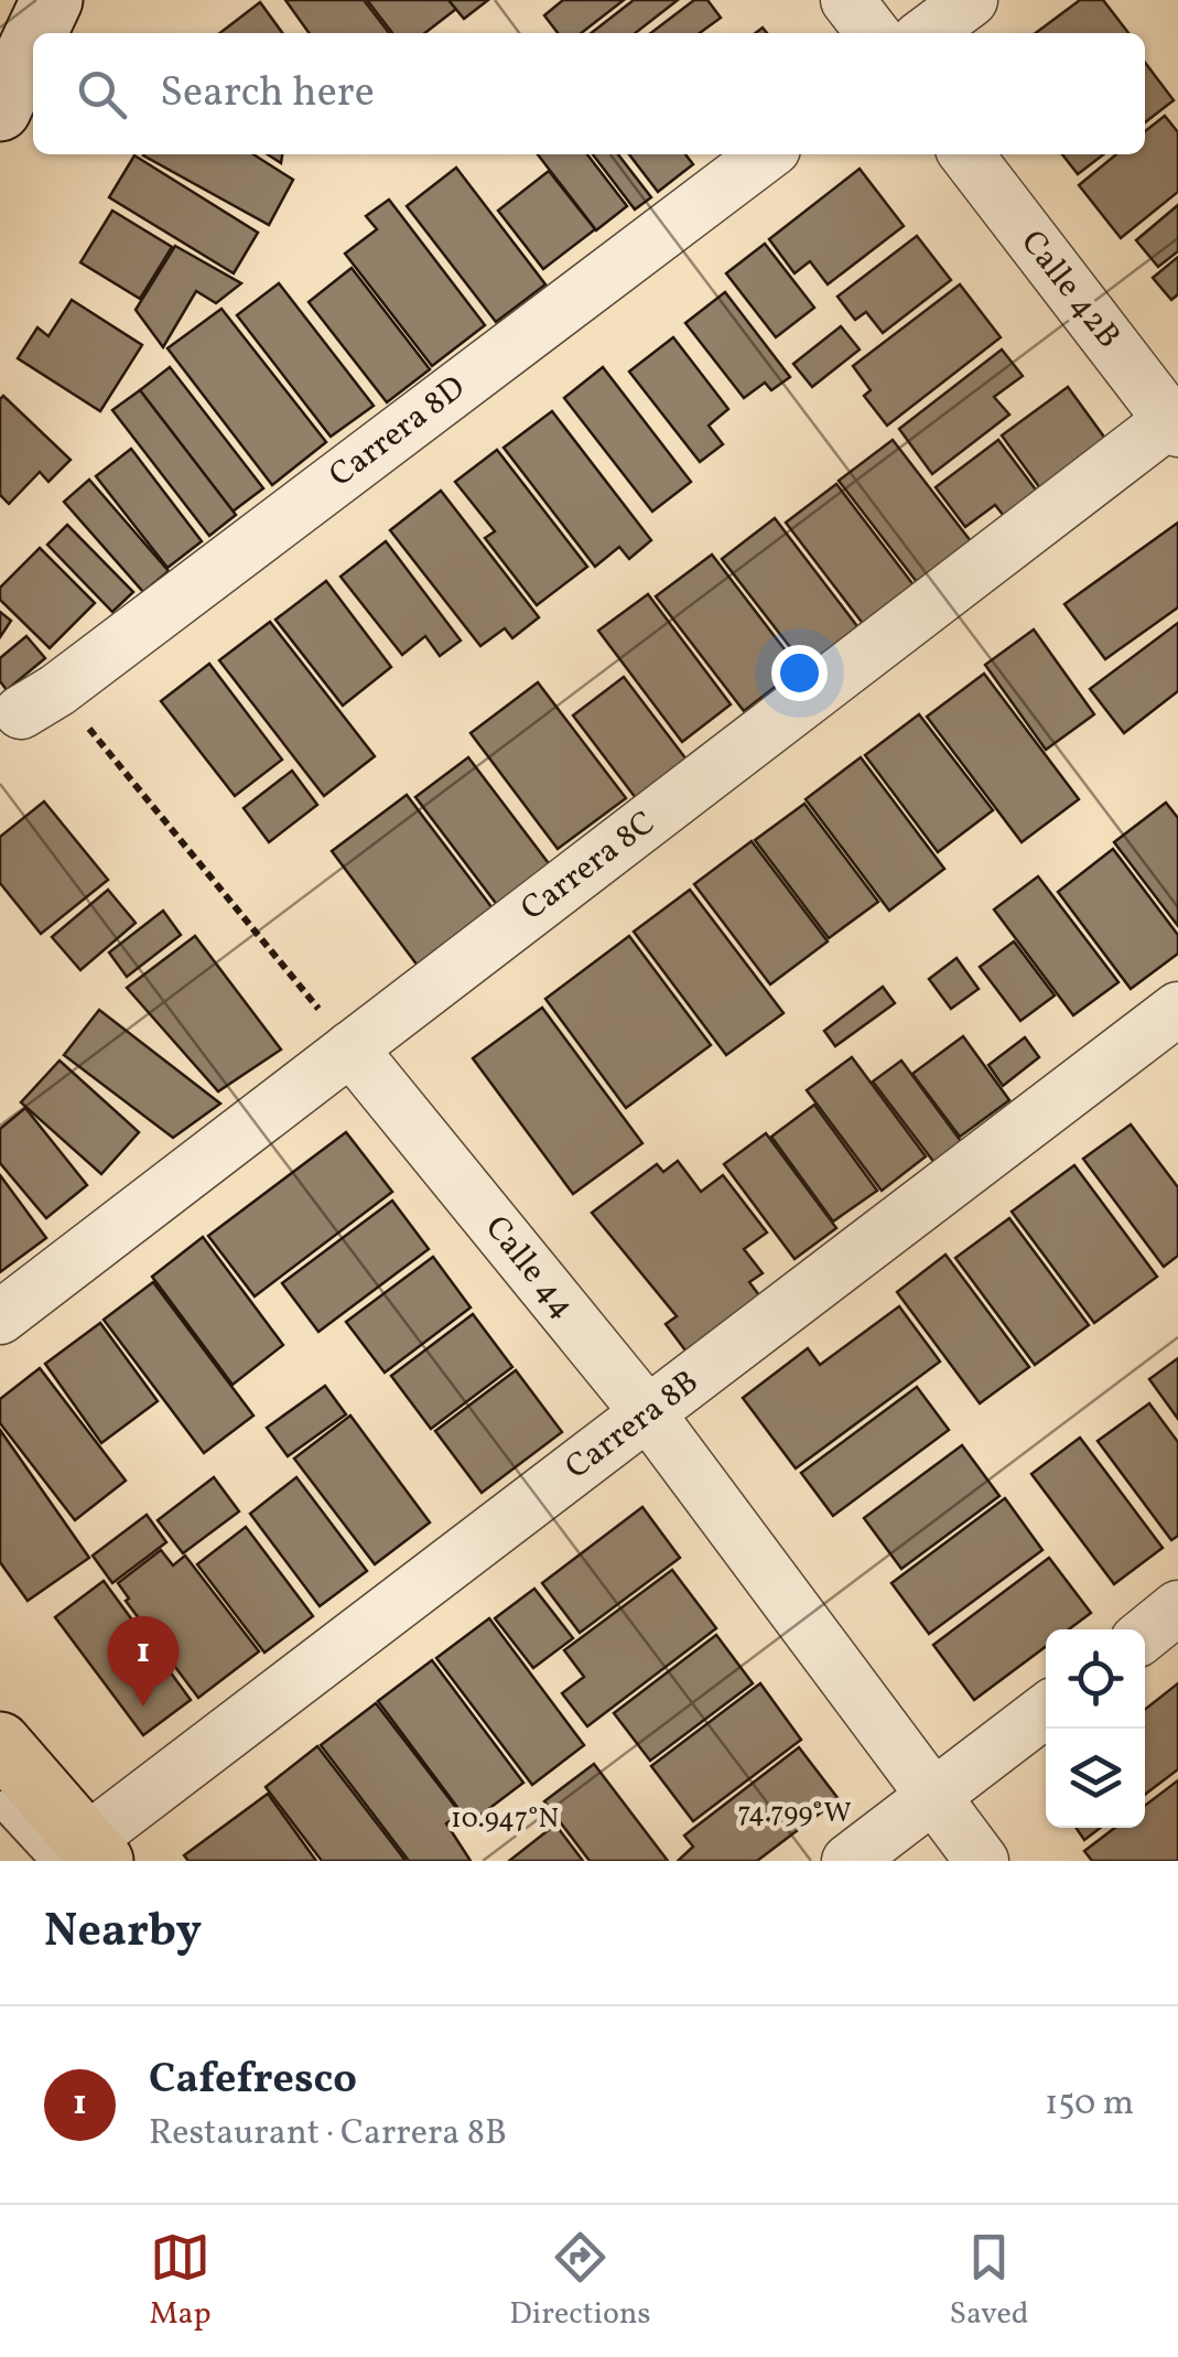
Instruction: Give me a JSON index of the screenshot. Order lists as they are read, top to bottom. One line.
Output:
{"streets":{"street":["Calle 42B","Carrera 8D","Carrera 8C","Calle 44","Carrera 8B"]},"crossings":[["Calle 42B","Carrera 8C"],["Carrera 8C","Calle 44"],["Calle 44","Carrera 8B"]],"page":{"search":"Search here","pins":"1","heading":"Nearby","list":[{"mark":"1","name":"Cafefresco","note":"Restaurant · Carrera 8B","value":"150 m"}],"nav":["Map","Directions","Saved"]},"coordinates":["74.799°W","10.947°N"]}
